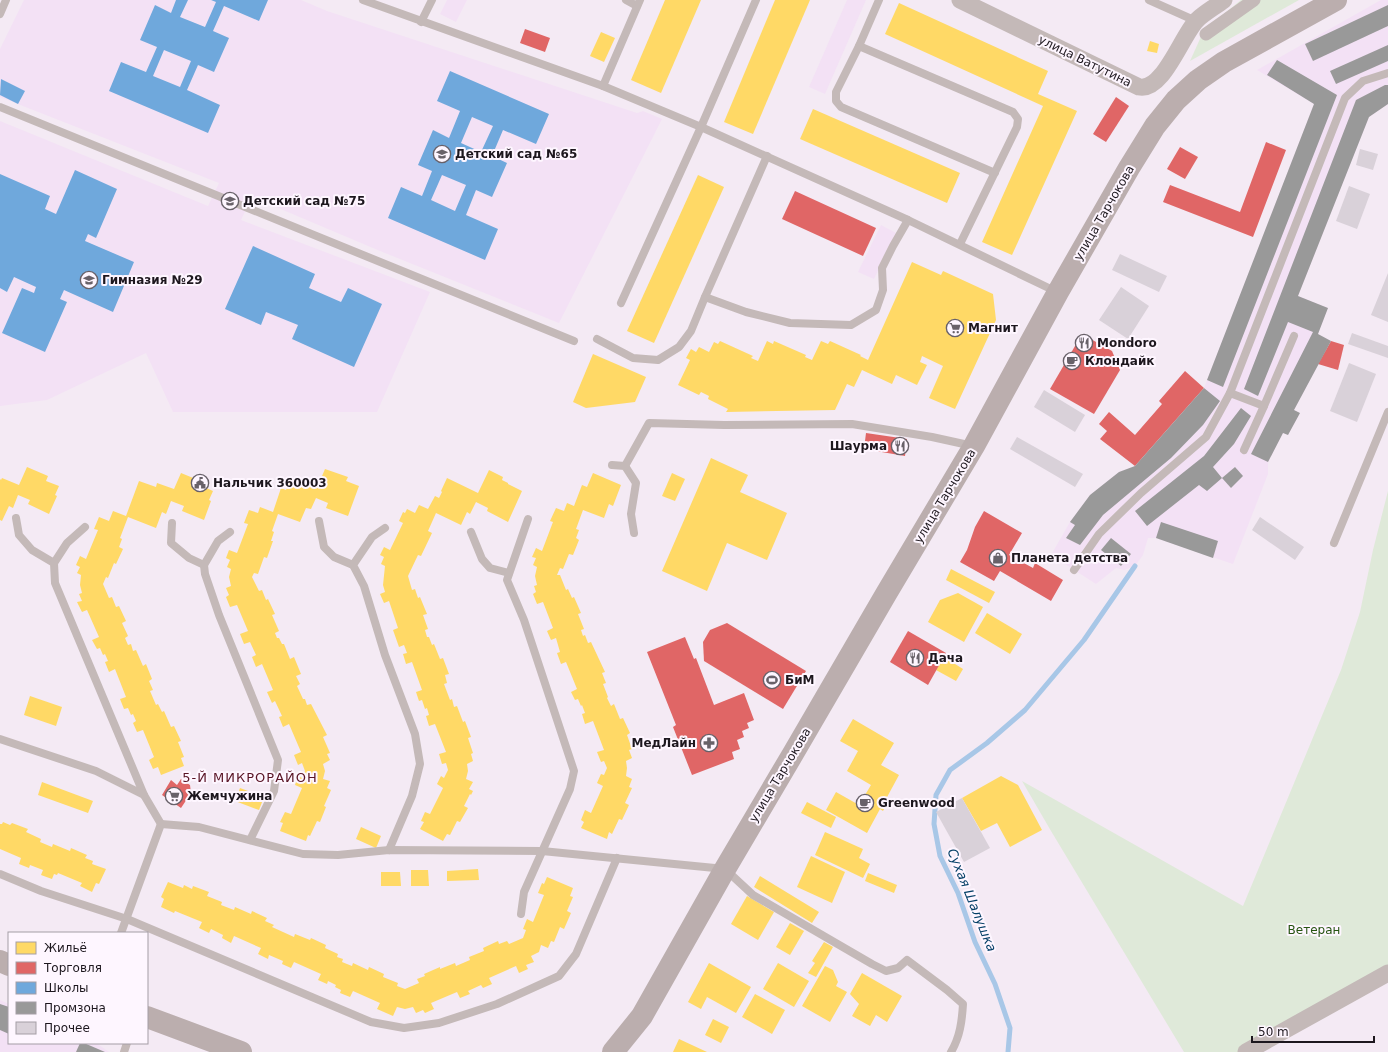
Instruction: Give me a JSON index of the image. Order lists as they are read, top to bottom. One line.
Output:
{"streets":{"main road":["улица Тарчокова"],"street":["улица Ватутина"]},"districts":["5-Й МИКРОРАЙОН"],"water":["Сухая Шалушка"],"parks":["Ветеран"],"places":{"school or university":["Детский сад №65","Детский сад №75","Гимназия №29"],"supermarket":["Магнит","Жемчужина"],"restaurant":["Mondoro","Шаурма","Дача"],"cafe":["Клондайк","Greenwood"],"public building":["Нальчик 360003"],"shop":["Планета детства"],"sports":["БиМ"],"pharmacy":["МедЛайн"]},"legend":["Жильё","Торговля","Школы","Промзона","Прочее"],"scale_bar":"50 m"}
